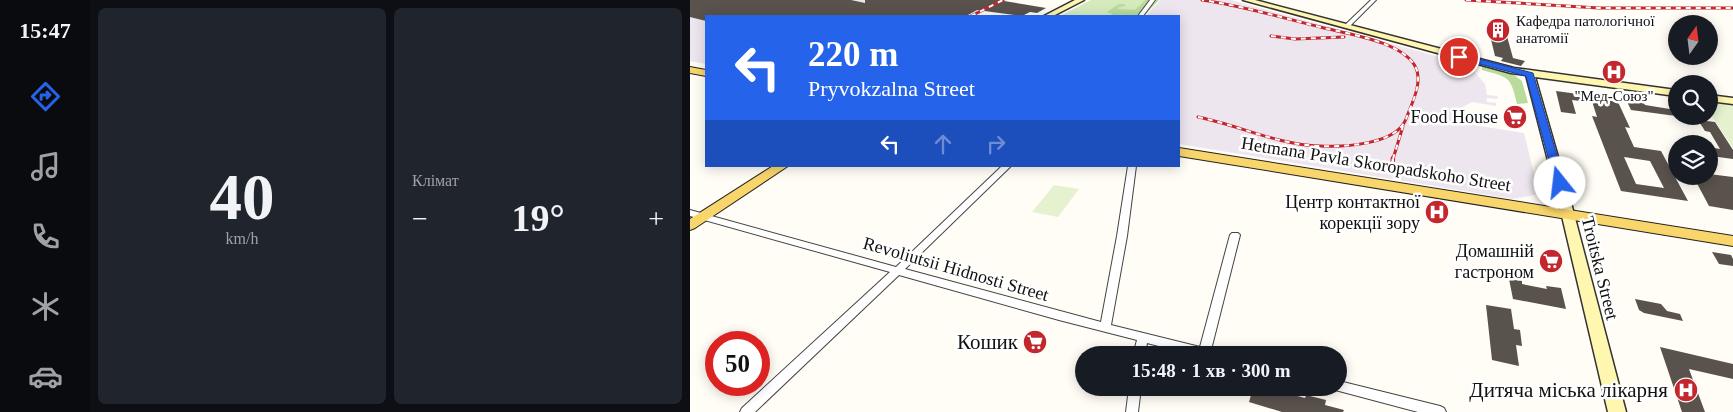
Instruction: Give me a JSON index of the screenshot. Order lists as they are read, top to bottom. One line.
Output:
{"streets":{"main road":["Hetmana Pavla Skoropadskoho Street","Troitska Street"],"street":["Revoliutsii Hidnosti Street"]},"crossings":[["Hetmana Pavla Skoropadskoho Street","Troitska Street"]],"places":{"building":["Кафедра патологічної анатомії"],"hospital":["\"Мед-Союз\"","Центр контактної корекції зору","Дитяча міська лікарня"],"supermarket":["Food House","Домашній гастроном","Кошик"]},"north":"top","page":{"tabs":"15:47","tile":[["40","km/h"],"Клімат"],"turn":["220 m","Pryvokzalna Street"],"heat":["−","19°","+"],"limit":"50","trip":"15:48 · 1 хв · 300 m"}}
